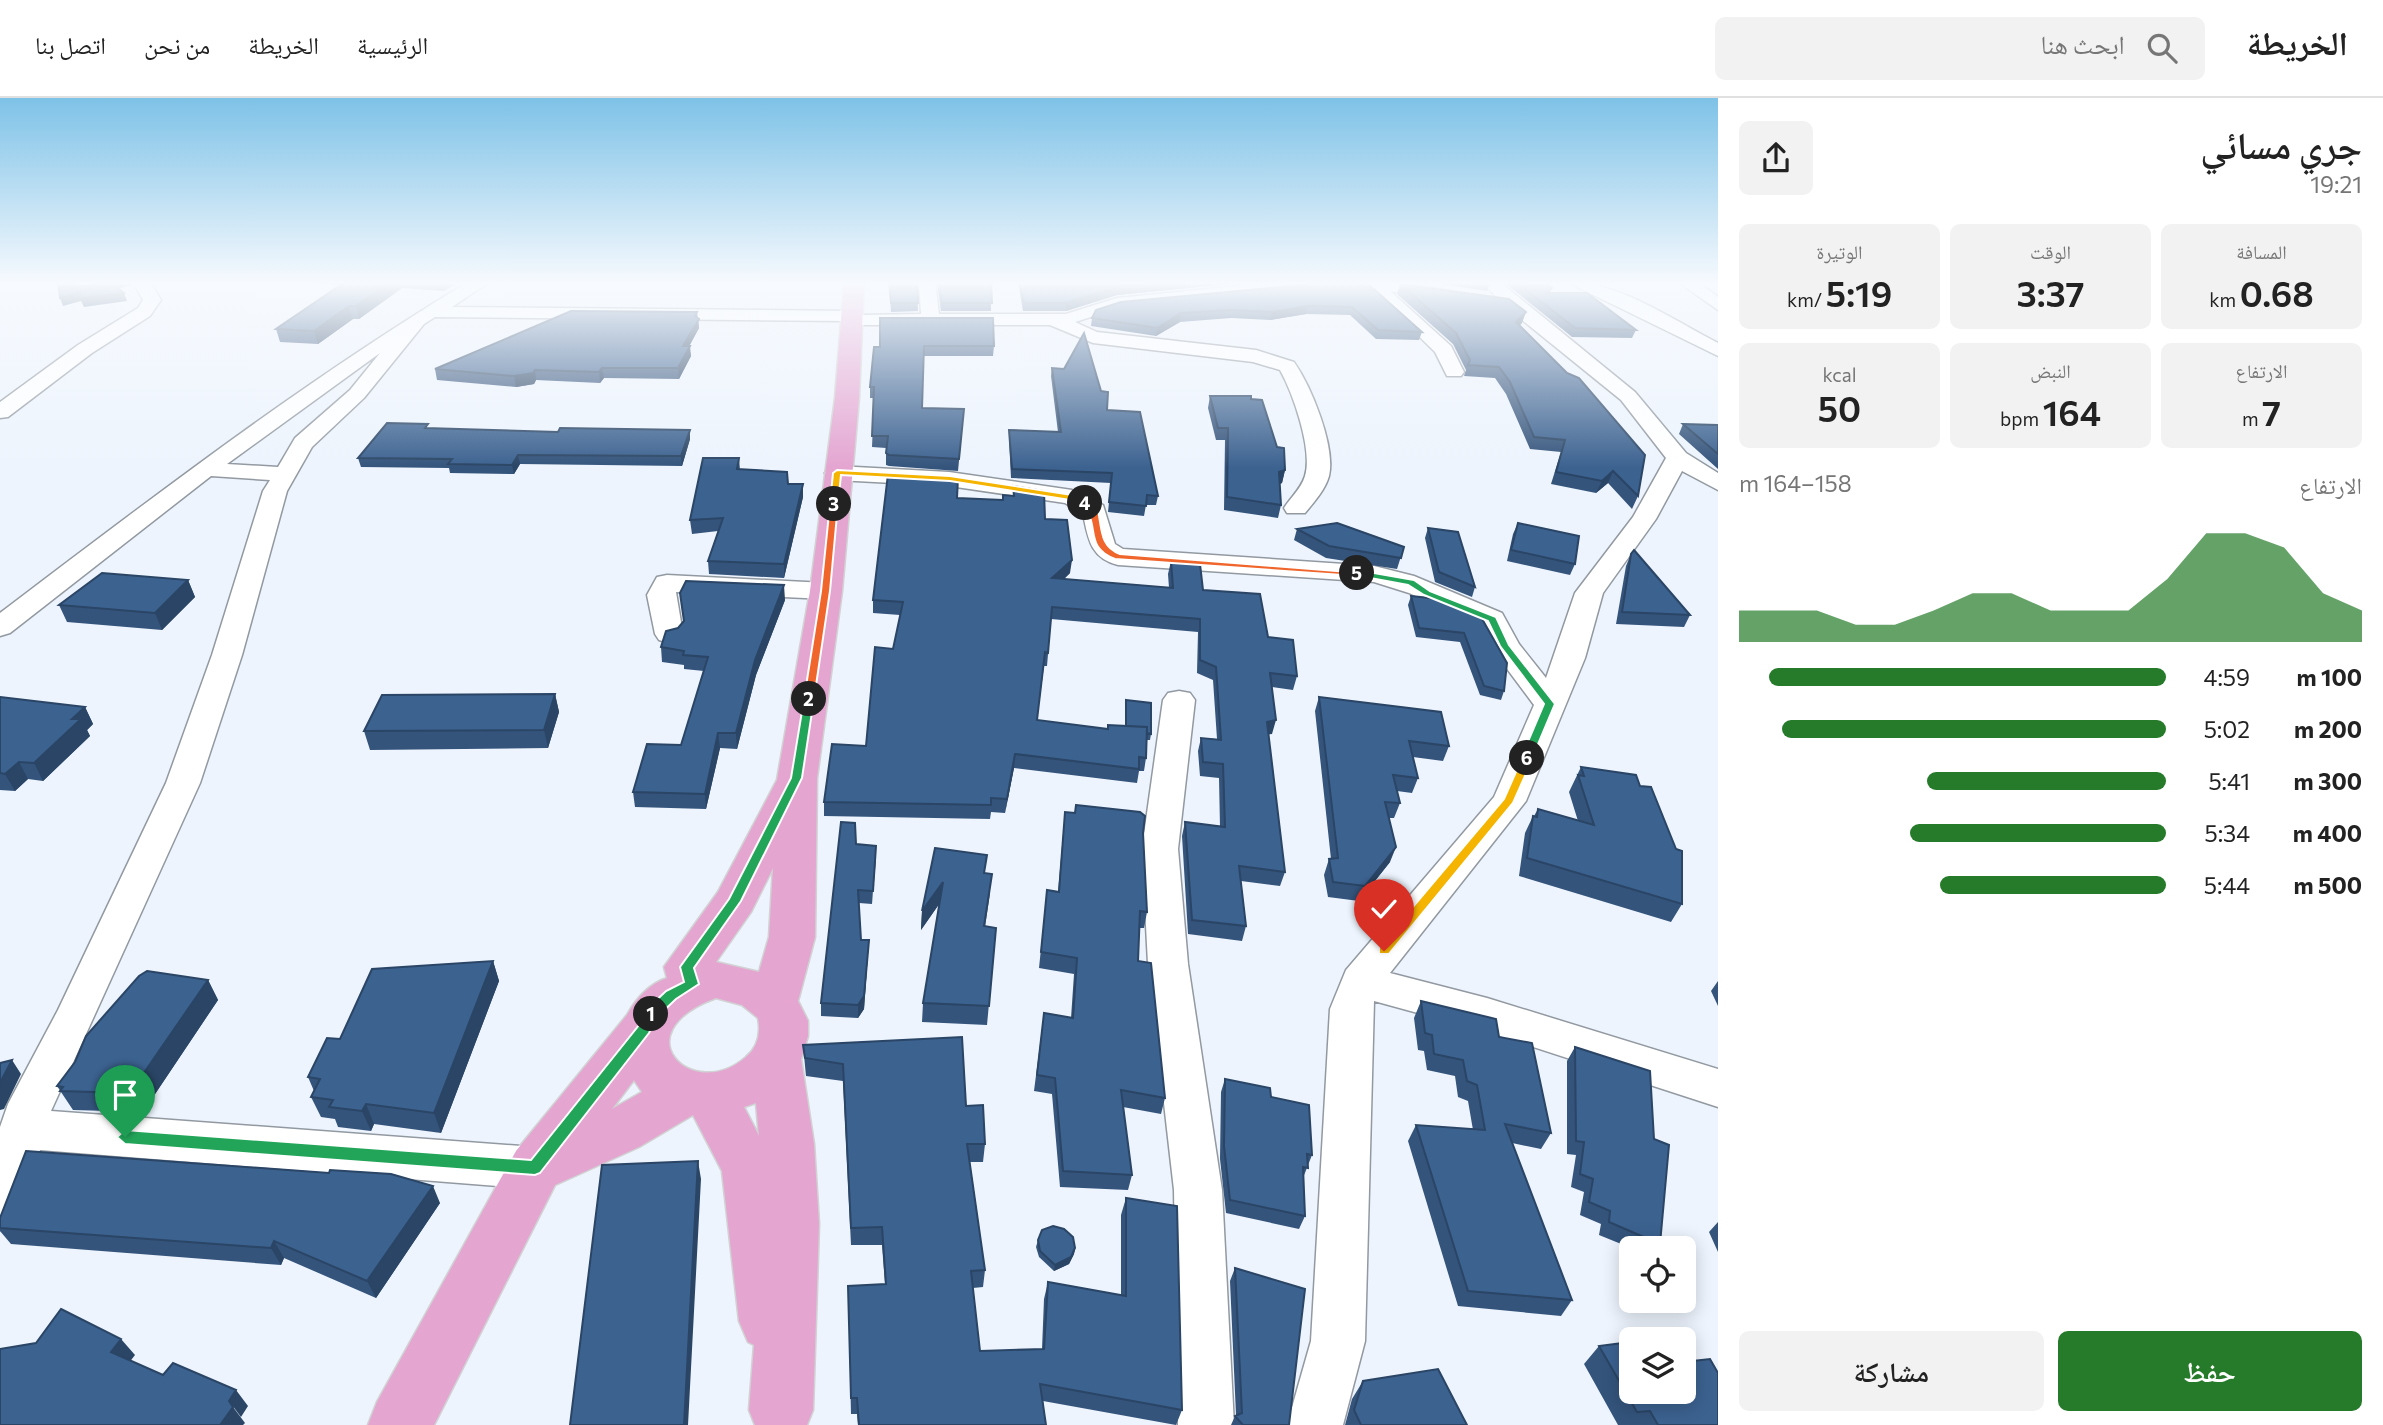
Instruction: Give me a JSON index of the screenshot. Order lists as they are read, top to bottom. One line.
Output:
{"page":{"header":"الخريطة","search":"ابحث هنا","nav":["الرئيسية","الخريطة","من نحن","اتصل بنا"],"heading":["جري مسائي","19:21"],"stats":[["المسافة","0.68 km"],["الوقت","3:37"],["الوتيرة","5:19 /km"],["الارتفاع","7 m"],["النبض","164 bpm"],["kcal","50"]],"chart":["الارتفاع","158–164 m"],"pins":["4","3","5","2","6","1"],"list":[{"name":"100 m","note":"4:59"},{"name":"200 m","note":"5:02"},{"name":"300 m","note":"5:41"},{"name":"400 m","note":"5:34"},{"name":"500 m","note":"5:44"}],"buttons":["حفظ","مشاركة"]}}
